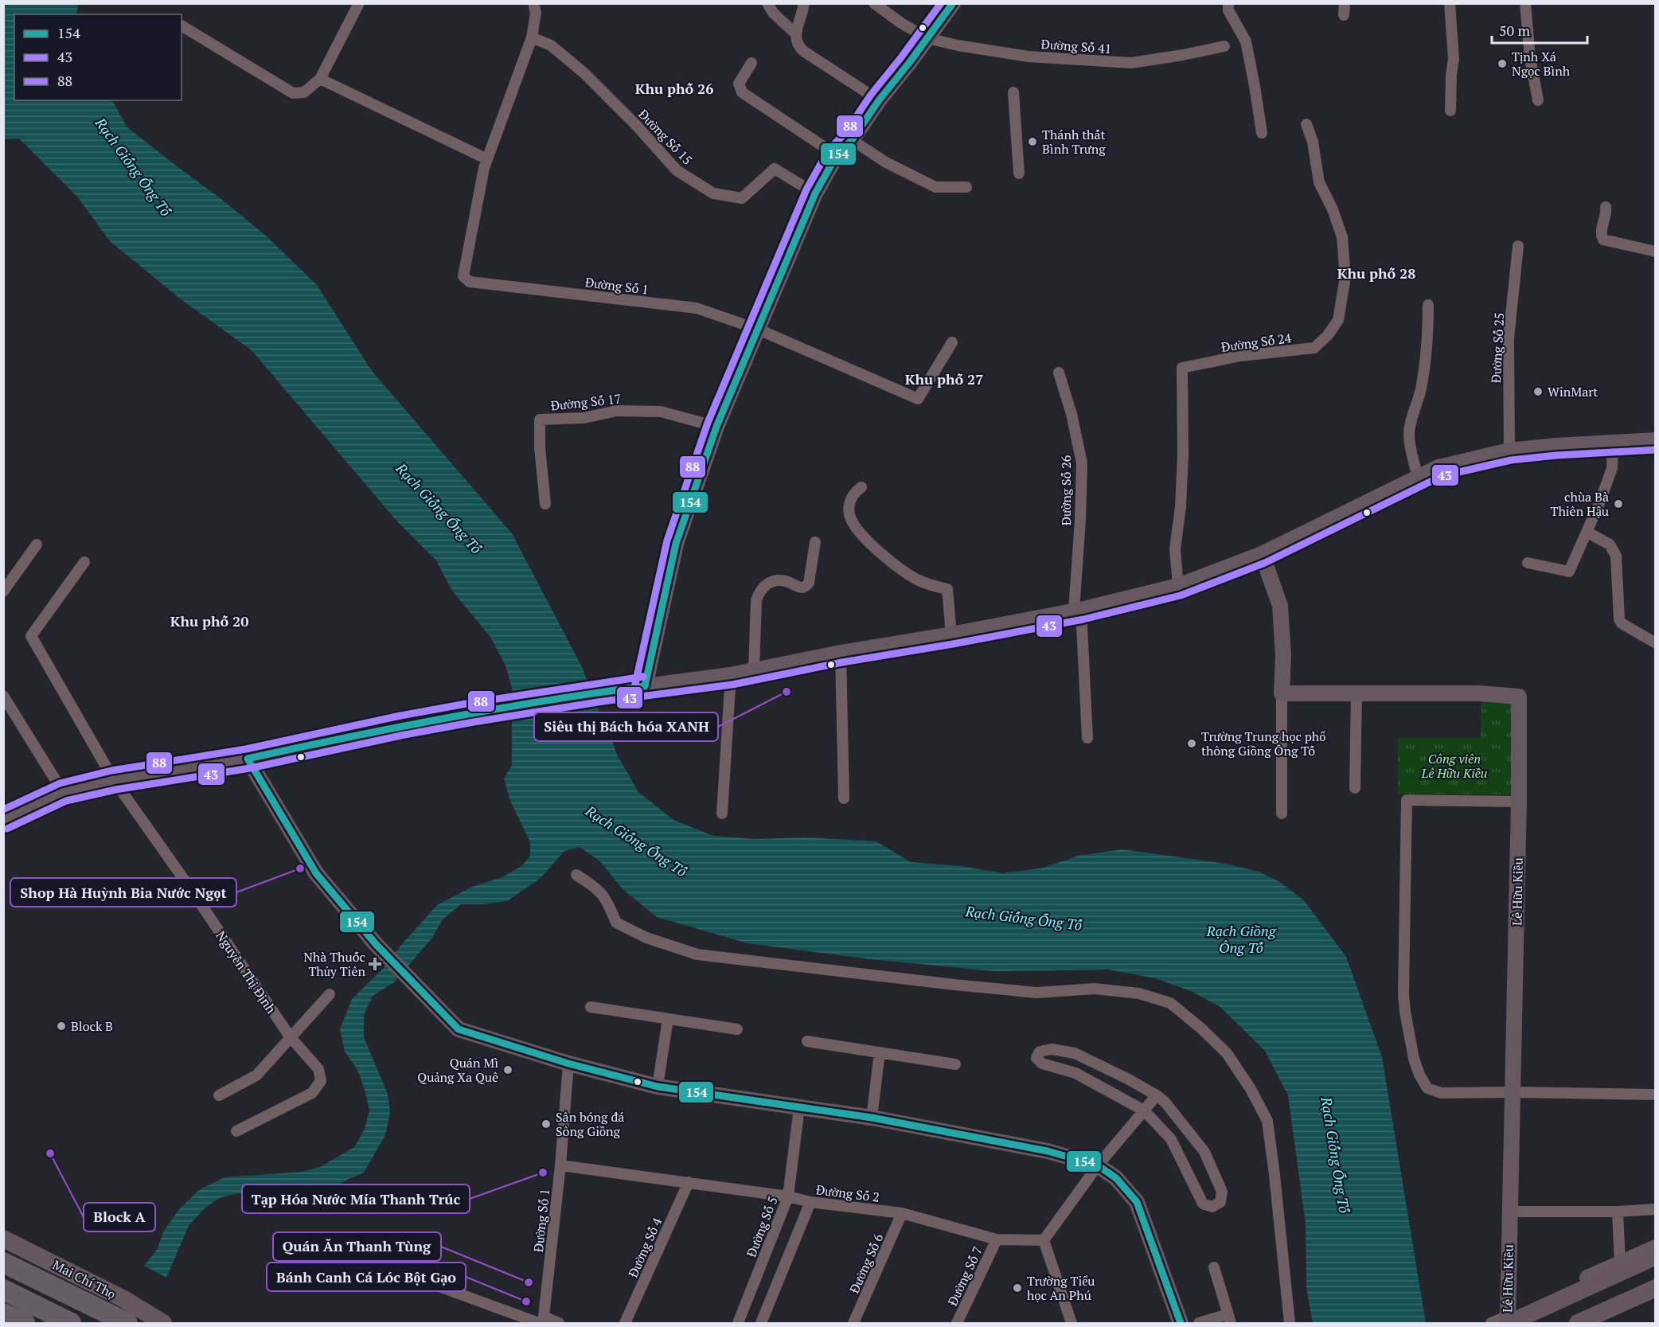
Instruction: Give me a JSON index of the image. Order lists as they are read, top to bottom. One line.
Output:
{"streets":{"highway":["Mai Chí Thọ"],"main road":["Lê Hữu Kiều"],"street":["Đường Số 41","Đường Số 15","Đường Số 1","Đường Số 24","Đường Số 25","Đường Số 17","Đường Số 26","Nguyễn Thị Định","Đường Số 2","Đường Số 5","Đường Số 4","Đường Số 6","Đường Số 7"]},"crossings":[["Đường Số 1","Đường Số 2"],["Đường Số 2","Đường Số 5"],["Đường Số 2","Đường Số 4"],["Đường Số 2","Đường Số 6"],["Đường Số 2","Đường Số 7"]],"districts":["Khu phố 26","Khu phố 28","Khu phố 27","Khu phố 20"],"water":["Rạch Giống Ống Tố","Rạch Giồng Ông Tố"],"parks":["Công viên Lê Hữu Kiều"],"places":{"other":["Tịnh Xá Ngọc Bình","Thánh thất Bình Trưng","WinMart","chùa Bà Thiên Hậu","Siêu thị Bách hóa XANH","Trường Trung học phổ thông Giồng Ông Tố","Shop Hà Huỳnh Bia Nước Ngọt","Block B","Quán Mì Quảng Xa Quê","Sân bóng đá Sông Giồng","Block A","Tạp Hóa Nước Mía Thanh Trúc","Quán Ăn Thanh Tùng","Trường Tiểu học An Phú","Bánh Canh Cá Lóc Bột Gạo"],"health":["Nhà Thuốc Thủy Tiên"]},"lines":["transit line 154","transit line 88","transit line 43"],"legend":["154","43","88"],"scale_bar":"50 m"}
